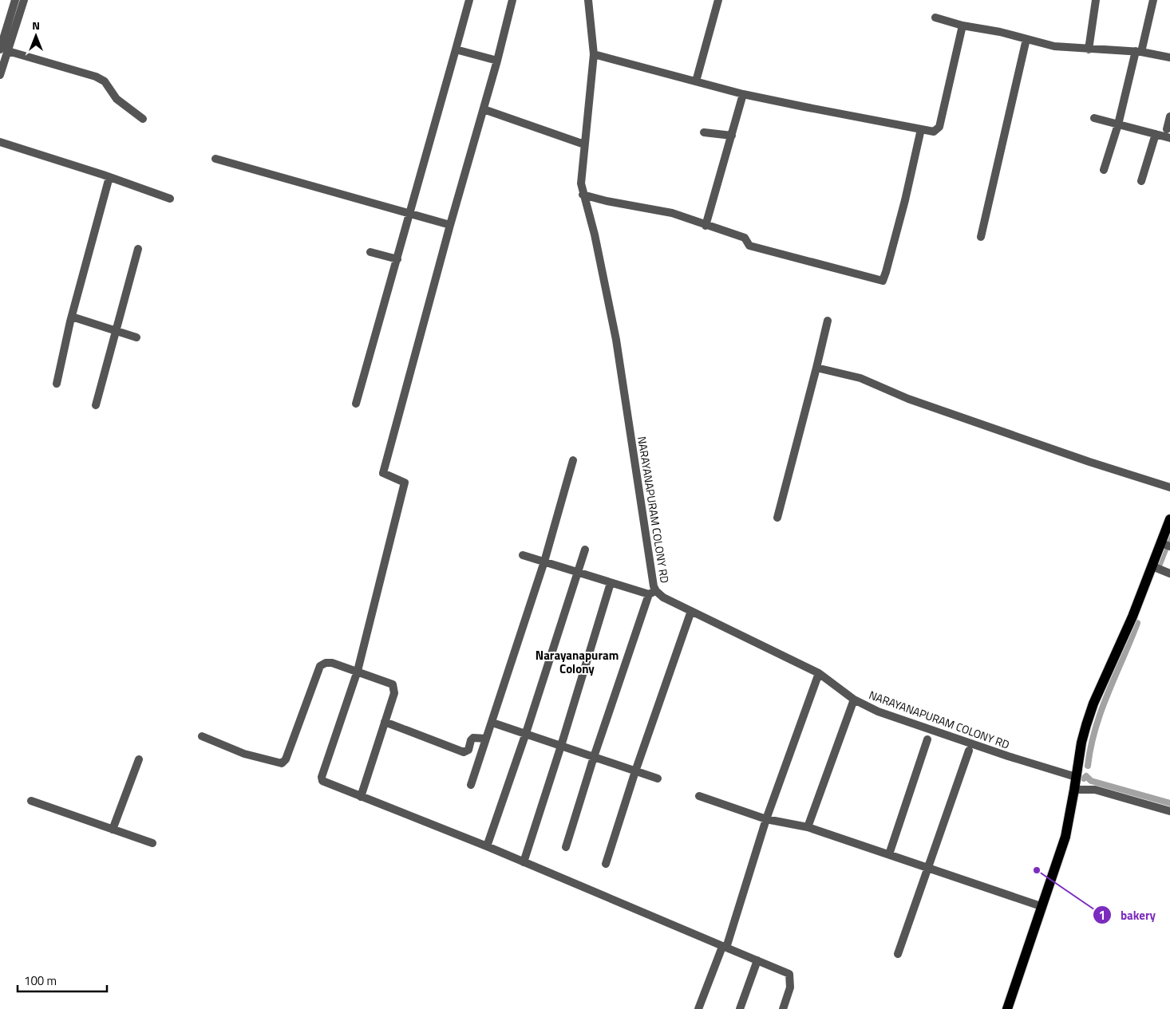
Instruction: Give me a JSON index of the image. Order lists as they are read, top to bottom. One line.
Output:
{"streets":{"street":["NARAYANAPURAM COLONY RD"]},"districts":["Narayanapuram Colony"],"places":["bakery"],"scale_bar":"100 m","north":"top"}
